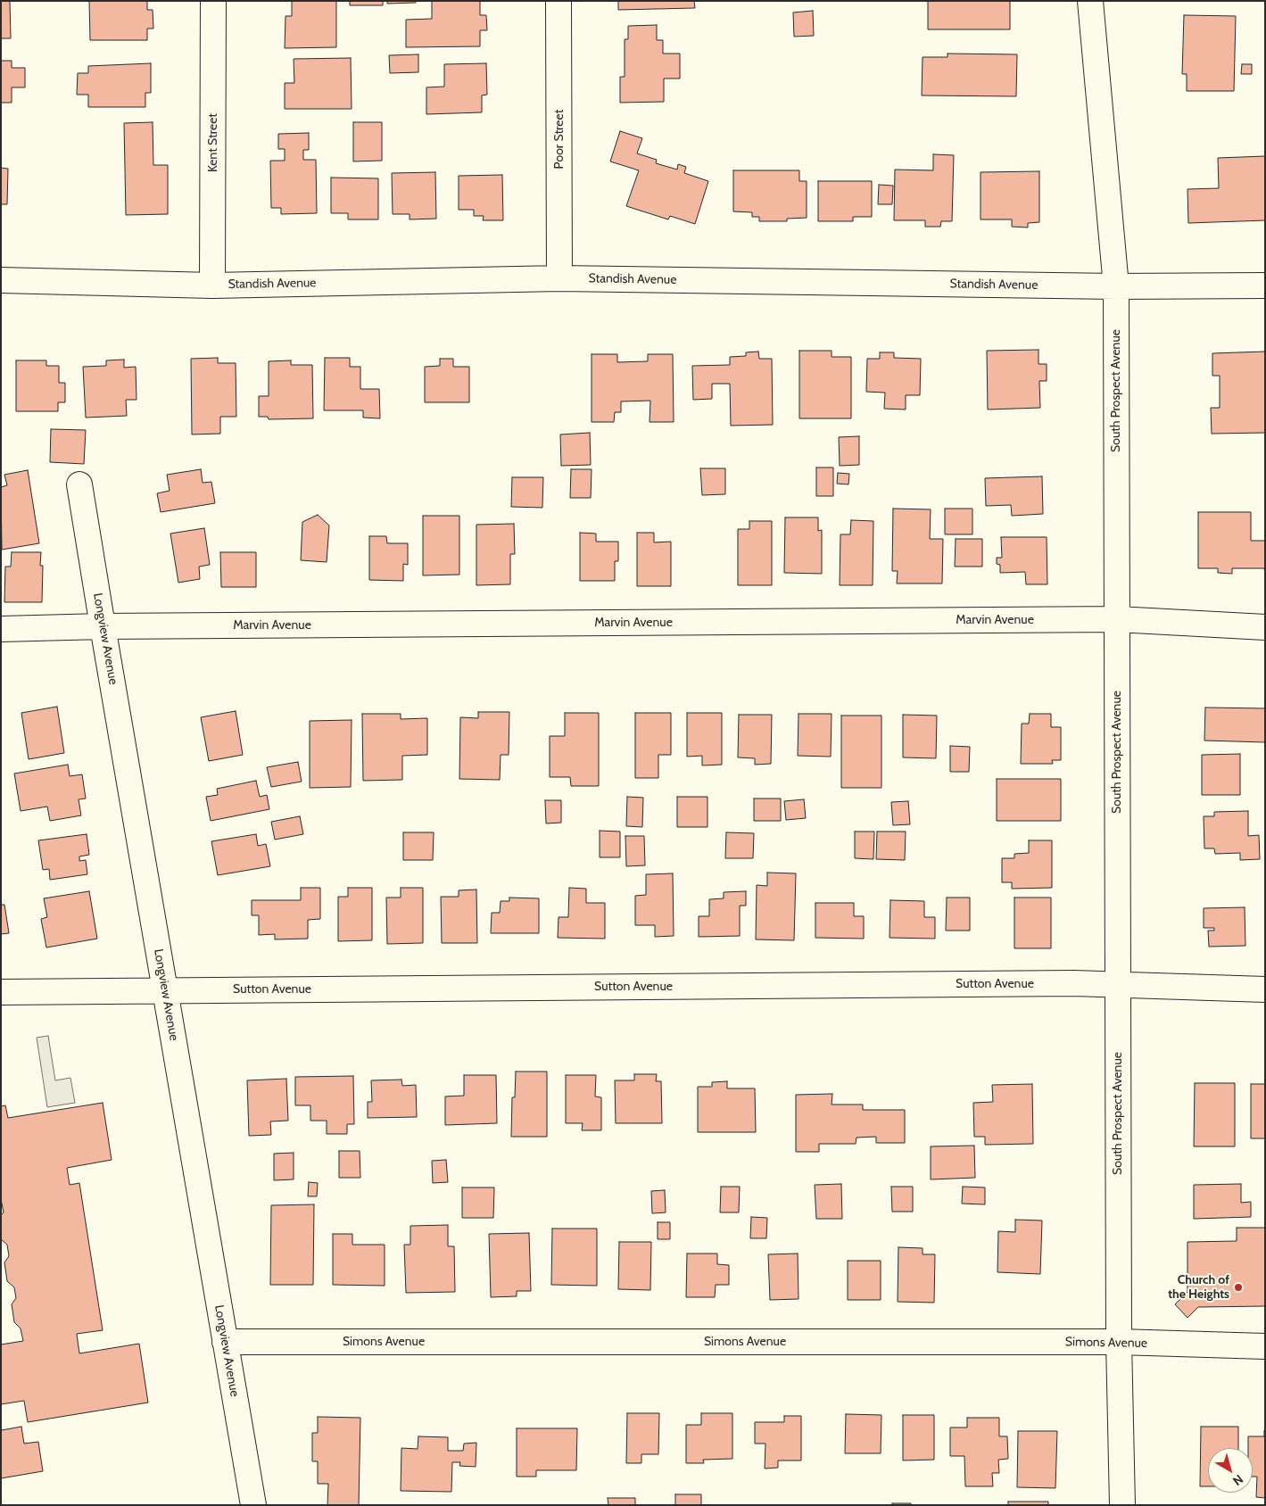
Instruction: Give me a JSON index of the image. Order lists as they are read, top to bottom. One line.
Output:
{"streets":{"street":["Poor Street","Kent Street","Standish Avenue","South Prospect Avenue","Marvin Avenue","Longview Avenue","Sutton Avenue","Simons Avenue"]},"crossings":[["Poor Street","Standish Avenue"],["Kent Street","Standish Avenue"],["Standish Avenue","South Prospect Avenue"],["South Prospect Avenue","Marvin Avenue"],["South Prospect Avenue","Sutton Avenue"],["South Prospect Avenue","Simons Avenue"],["Marvin Avenue","Longview Avenue"],["Longview Avenue","Sutton Avenue"],["Longview Avenue","Simons Avenue"]],"places":["Church of the Heights"],"north":"bottom right"}
